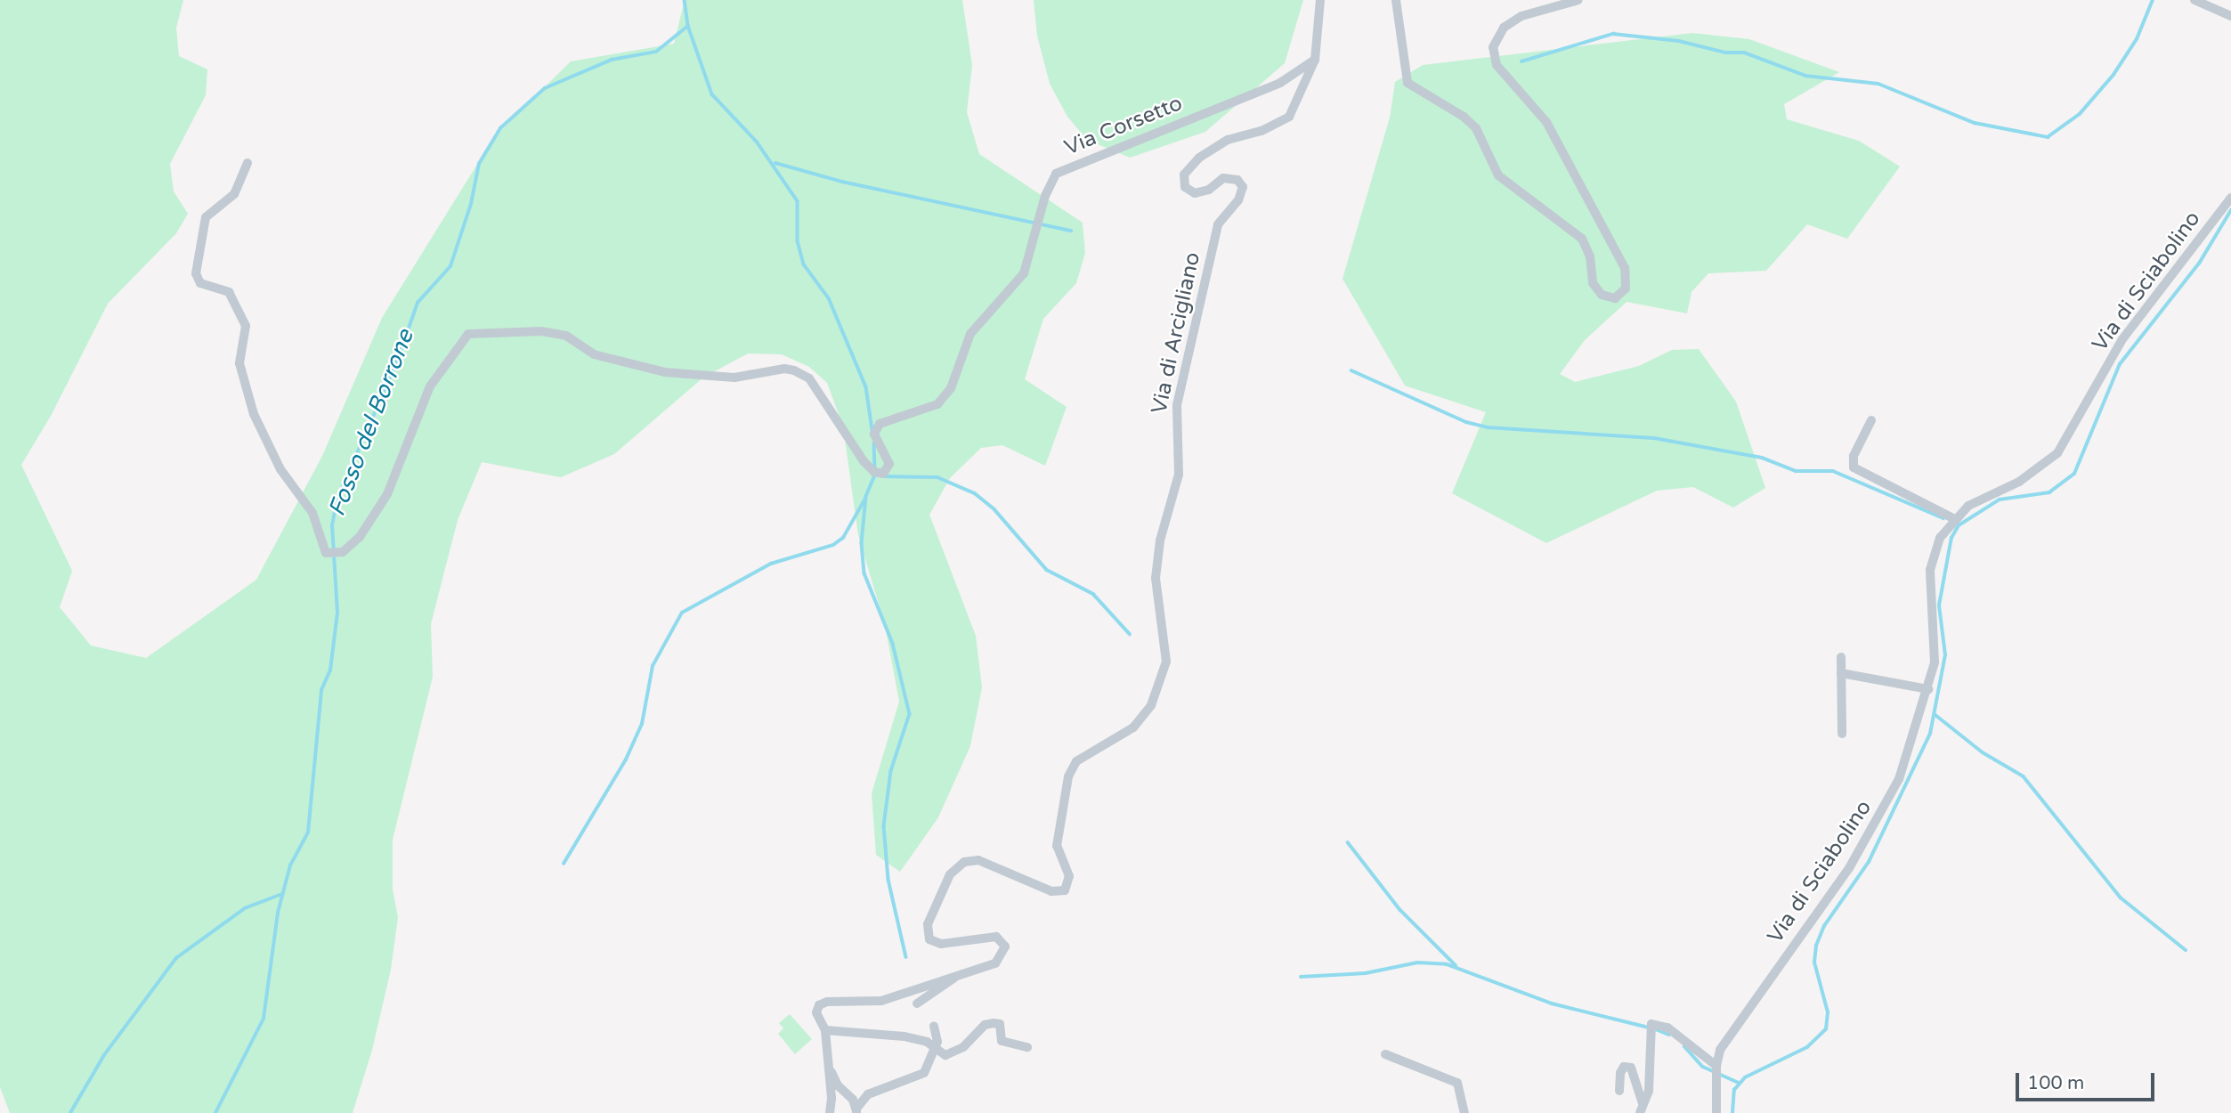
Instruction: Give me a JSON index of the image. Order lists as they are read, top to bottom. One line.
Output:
{"streets":{"street":["Via Corsetto","Via di Sciabolino","Via di Arcigliano"]},"crossings":[["Via Corsetto","Via di Arcigliano"]],"water":["Fosso del Borrone"],"scale_bar":"100 m"}
